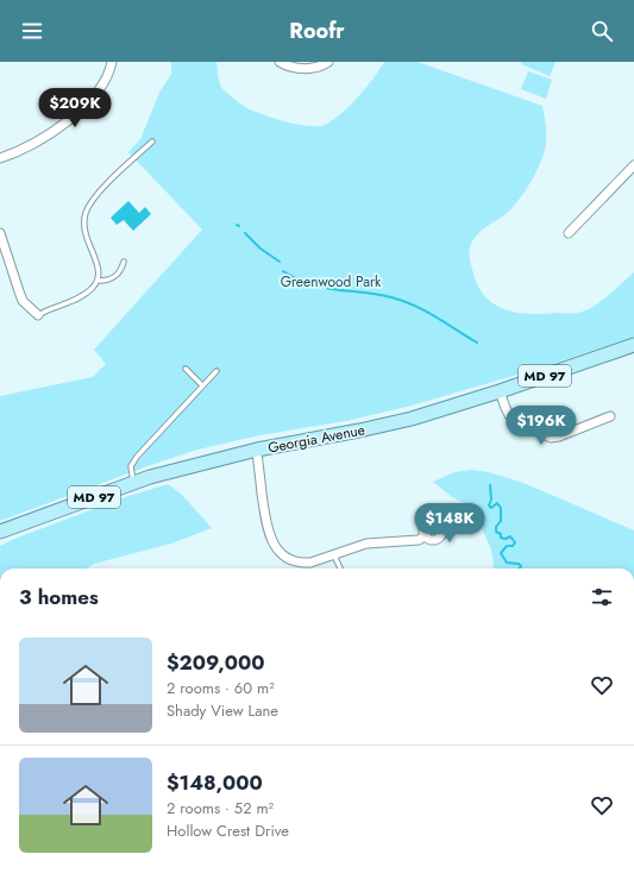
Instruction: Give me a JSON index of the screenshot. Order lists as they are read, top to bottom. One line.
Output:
{"streets":{"main road":["MD 97","Georgia Avenue"]},"parks":["Greenwood Park"],"page":{"header":"Roofr","price":["$209K","$196K","$148K"],"heading":"3 homes","list":[{"name":"$209,000","note":"2 rooms · 60 m² · Shady View Lane"},{"name":"$148,000","note":"2 rooms · 52 m² · Hollow Crest Drive"}]}}
